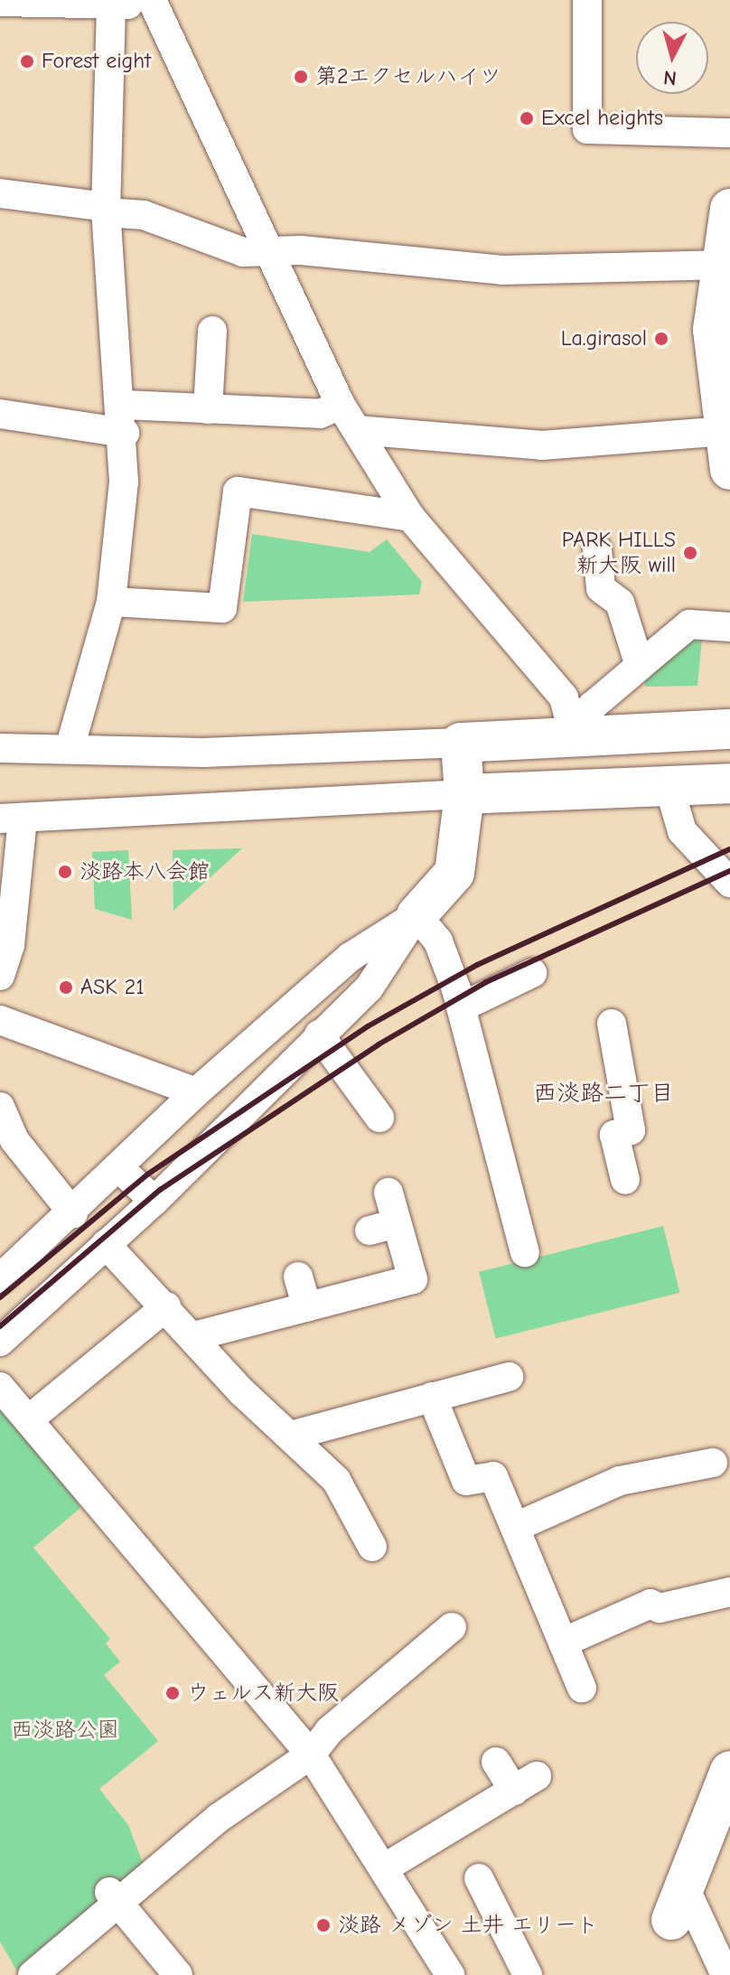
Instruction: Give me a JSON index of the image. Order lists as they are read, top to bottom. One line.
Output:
{"districts":["西淡路二丁目"],"parks":["西淡路公園"],"places":["Forest eight","第2エクセルハイツ","Excel heights","La.girasol","PARK HILLS 新大阪 will","淡路本八会館","ASK 21","ウェルス新大阪","淡路 メゾン 土井 エリート"],"north":"bottom"}
